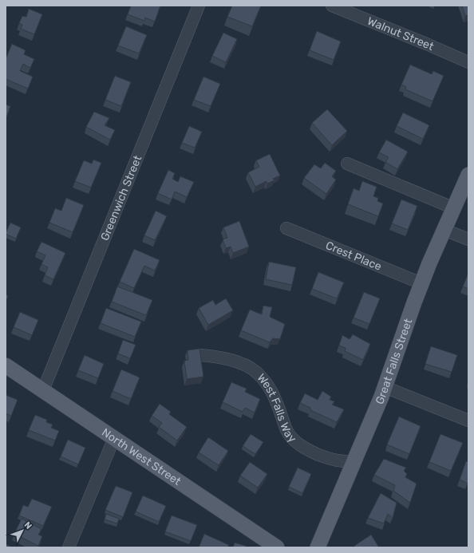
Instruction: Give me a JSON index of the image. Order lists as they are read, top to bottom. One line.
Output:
{"streets":{"main road":["Great Falls Street","North West Street"],"street":["Walnut Street","Greenwich Street","Crest Place","West Falls Way"]},"crossings":[["Greenwich Street","North West Street"],["Crest Place","Great Falls Street"],["Great Falls Street","West Falls Way"]],"north":"top right"}
